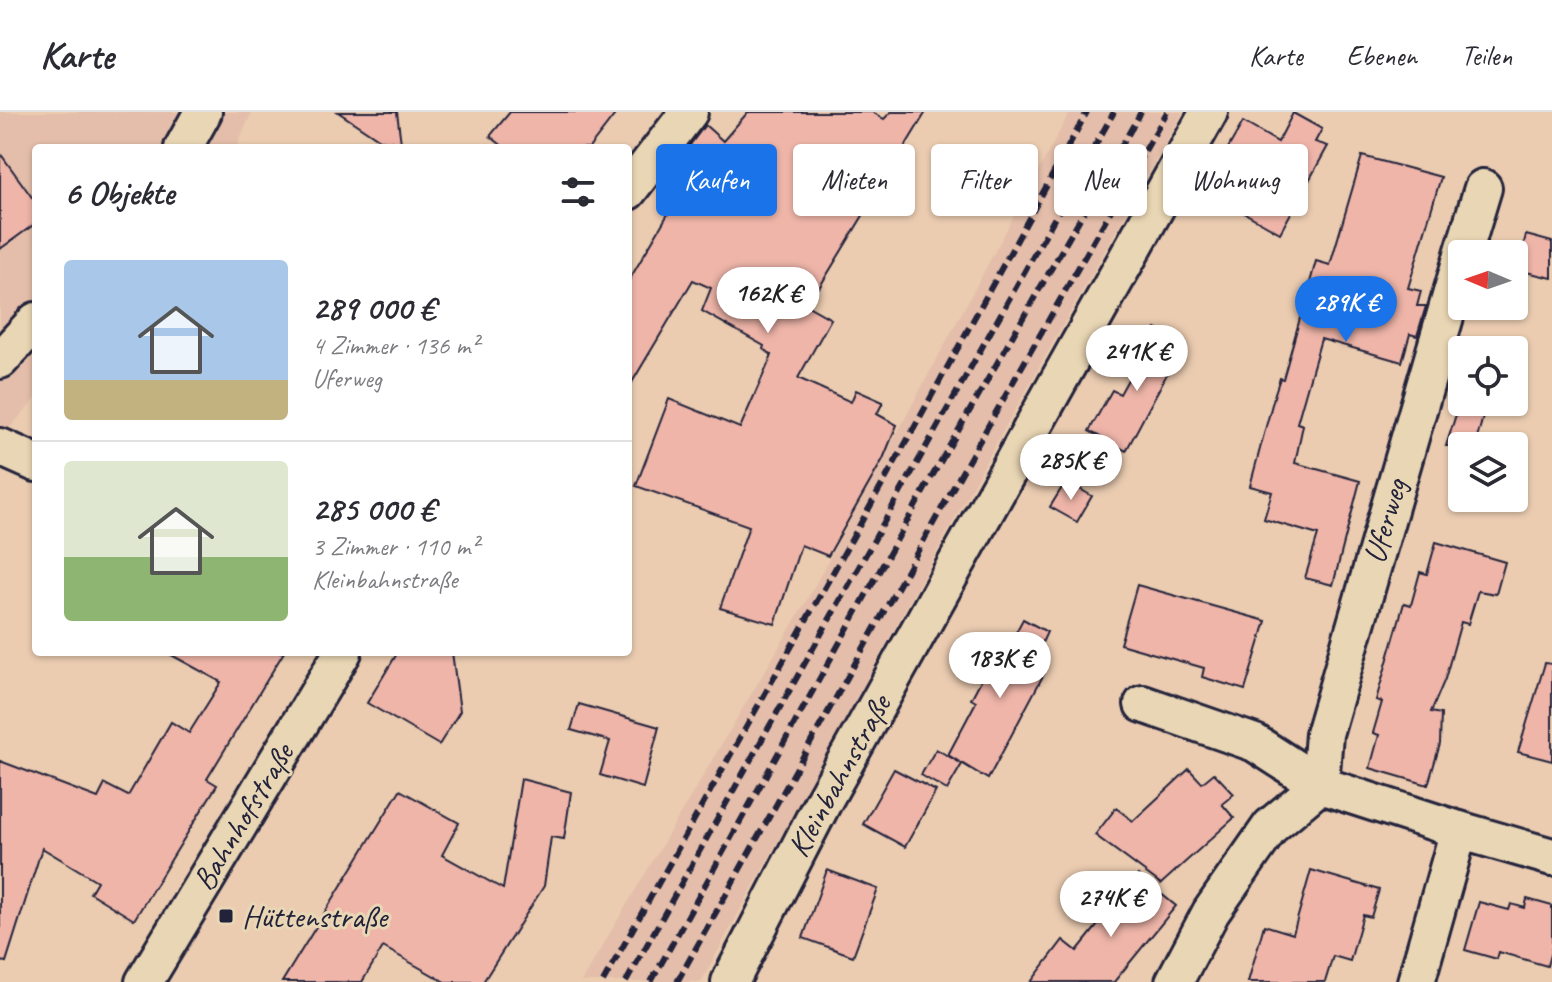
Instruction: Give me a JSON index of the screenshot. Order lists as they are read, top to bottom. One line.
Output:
{"streets":{"street":["Uferweg","Kleinbahnstraße","Bahnhofstraße"]},"places":{"transit":["Hüttenstraße"]},"north":"left","page":{"header":"Karte","nav":["Karte","Ebenen","Teilen"],"chip":["Kaufen","Mieten","Filter","Neu","Wohnung"],"heading":"6 Objekte","list":[{"name":"289 000 €","note":"4 Zimmer · 136 m² · Uferweg"},{"name":"285 000 €","note":"3 Zimmer · 110 m² · Kleinbahnstraße"}],"price":["162K €","289K €","241K €","285K €","183K €","274K €"]}}
